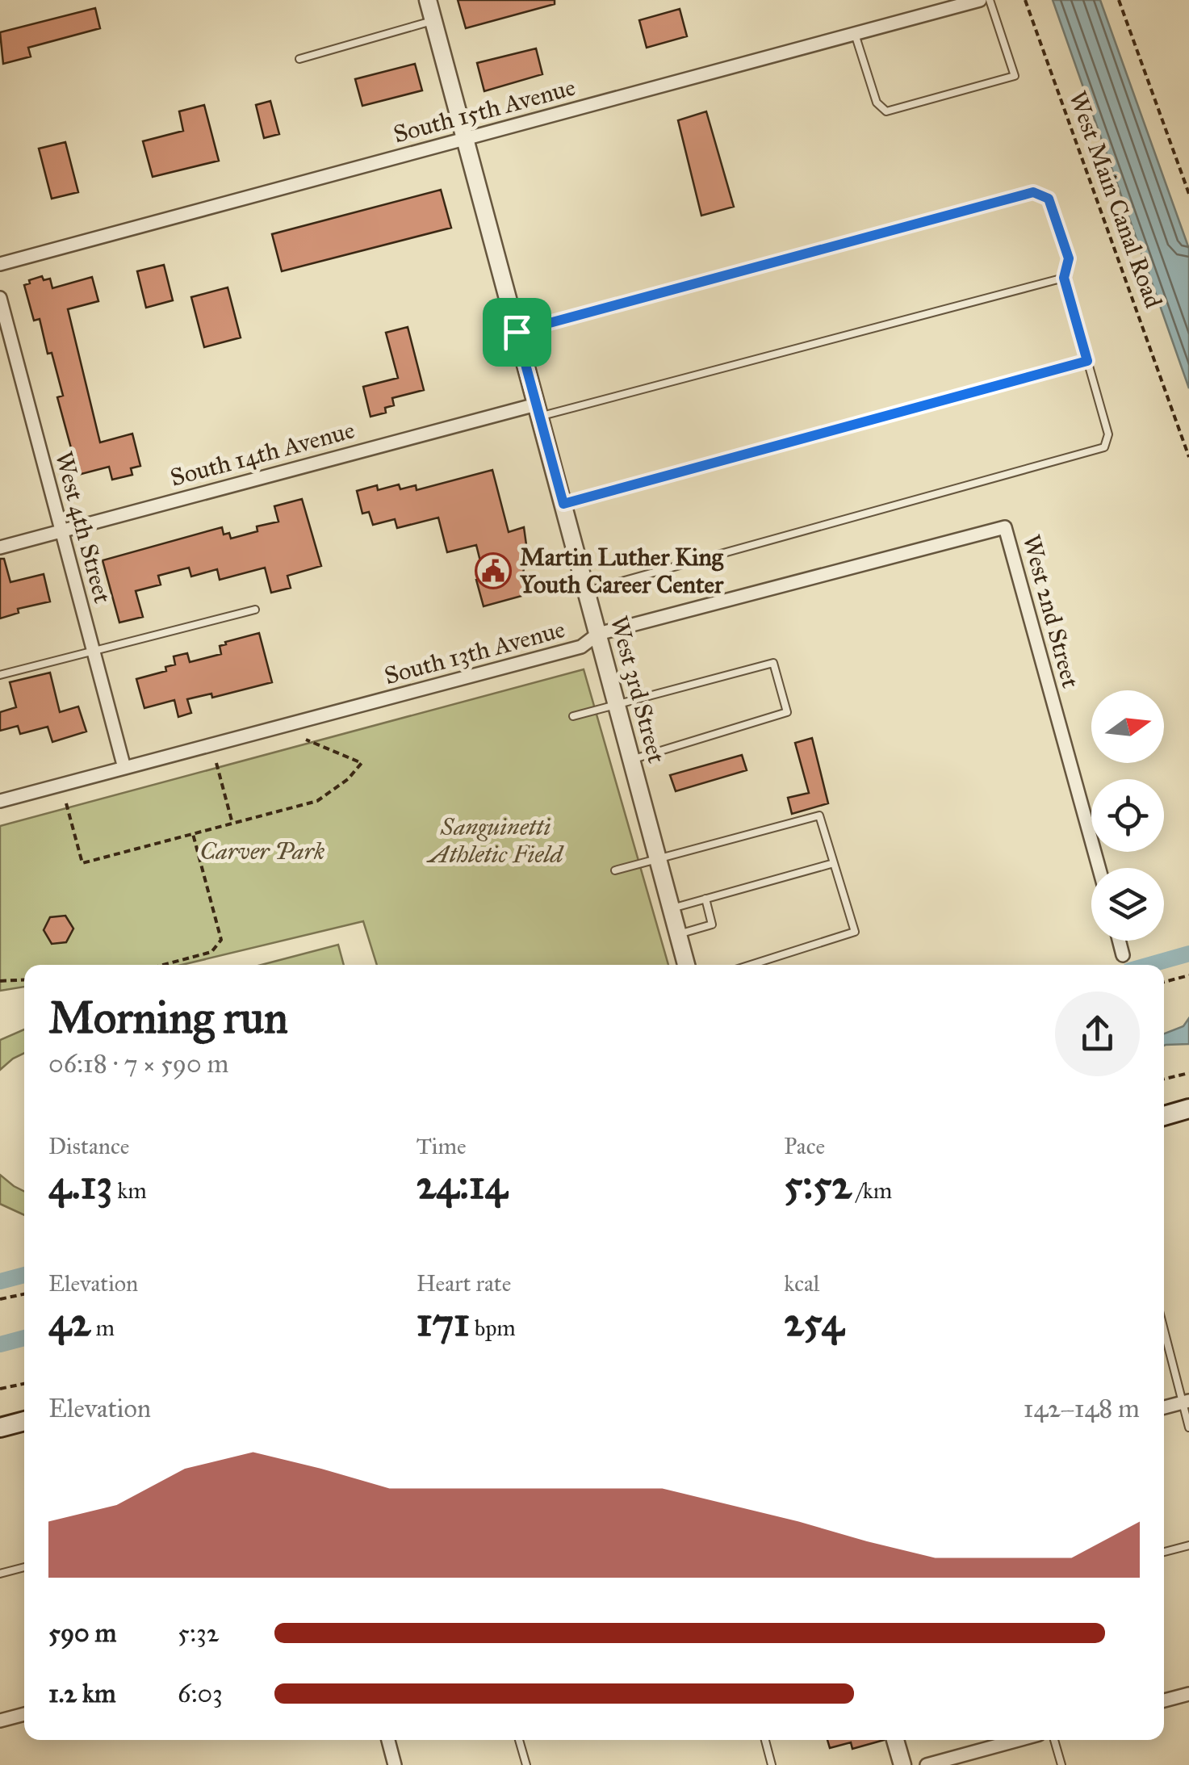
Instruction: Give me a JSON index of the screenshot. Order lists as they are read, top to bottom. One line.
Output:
{"streets":{"street":["South 15th Avenue","South 14th Avenue","West 4th Street","West 2nd Street","South 13th Avenue","West 3rd Street"],"path":["West Main Canal Road"]},"crossings":[["South 15th Avenue","West 3rd Street"],["South 14th Avenue","West 4th Street"],["South 14th Avenue","West 3rd Street"],["West 4th Street","South 13th Avenue"],["West 2nd Street","South 13th Avenue"],["South 13th Avenue","West 3rd Street"]],"parks":["Sanguinetti Athletic Field","Carver Park"],"places":{"public building":["Martin Luther King Youth Career Center"]},"north":"right","page":{"heading":["Morning run","06:18 · 7 × 590 m"],"stats":[["Distance","4.13 km"],["Time","24:14"],["Pace","5:52 /km"],["Elevation","42 m"],["Heart rate","171 bpm"],["kcal","254"]],"chart":["Elevation","142–148 m"],"list":[{"name":"590 m","note":"5:32"},{"name":"1.2 km","note":"6:03"}]}}
